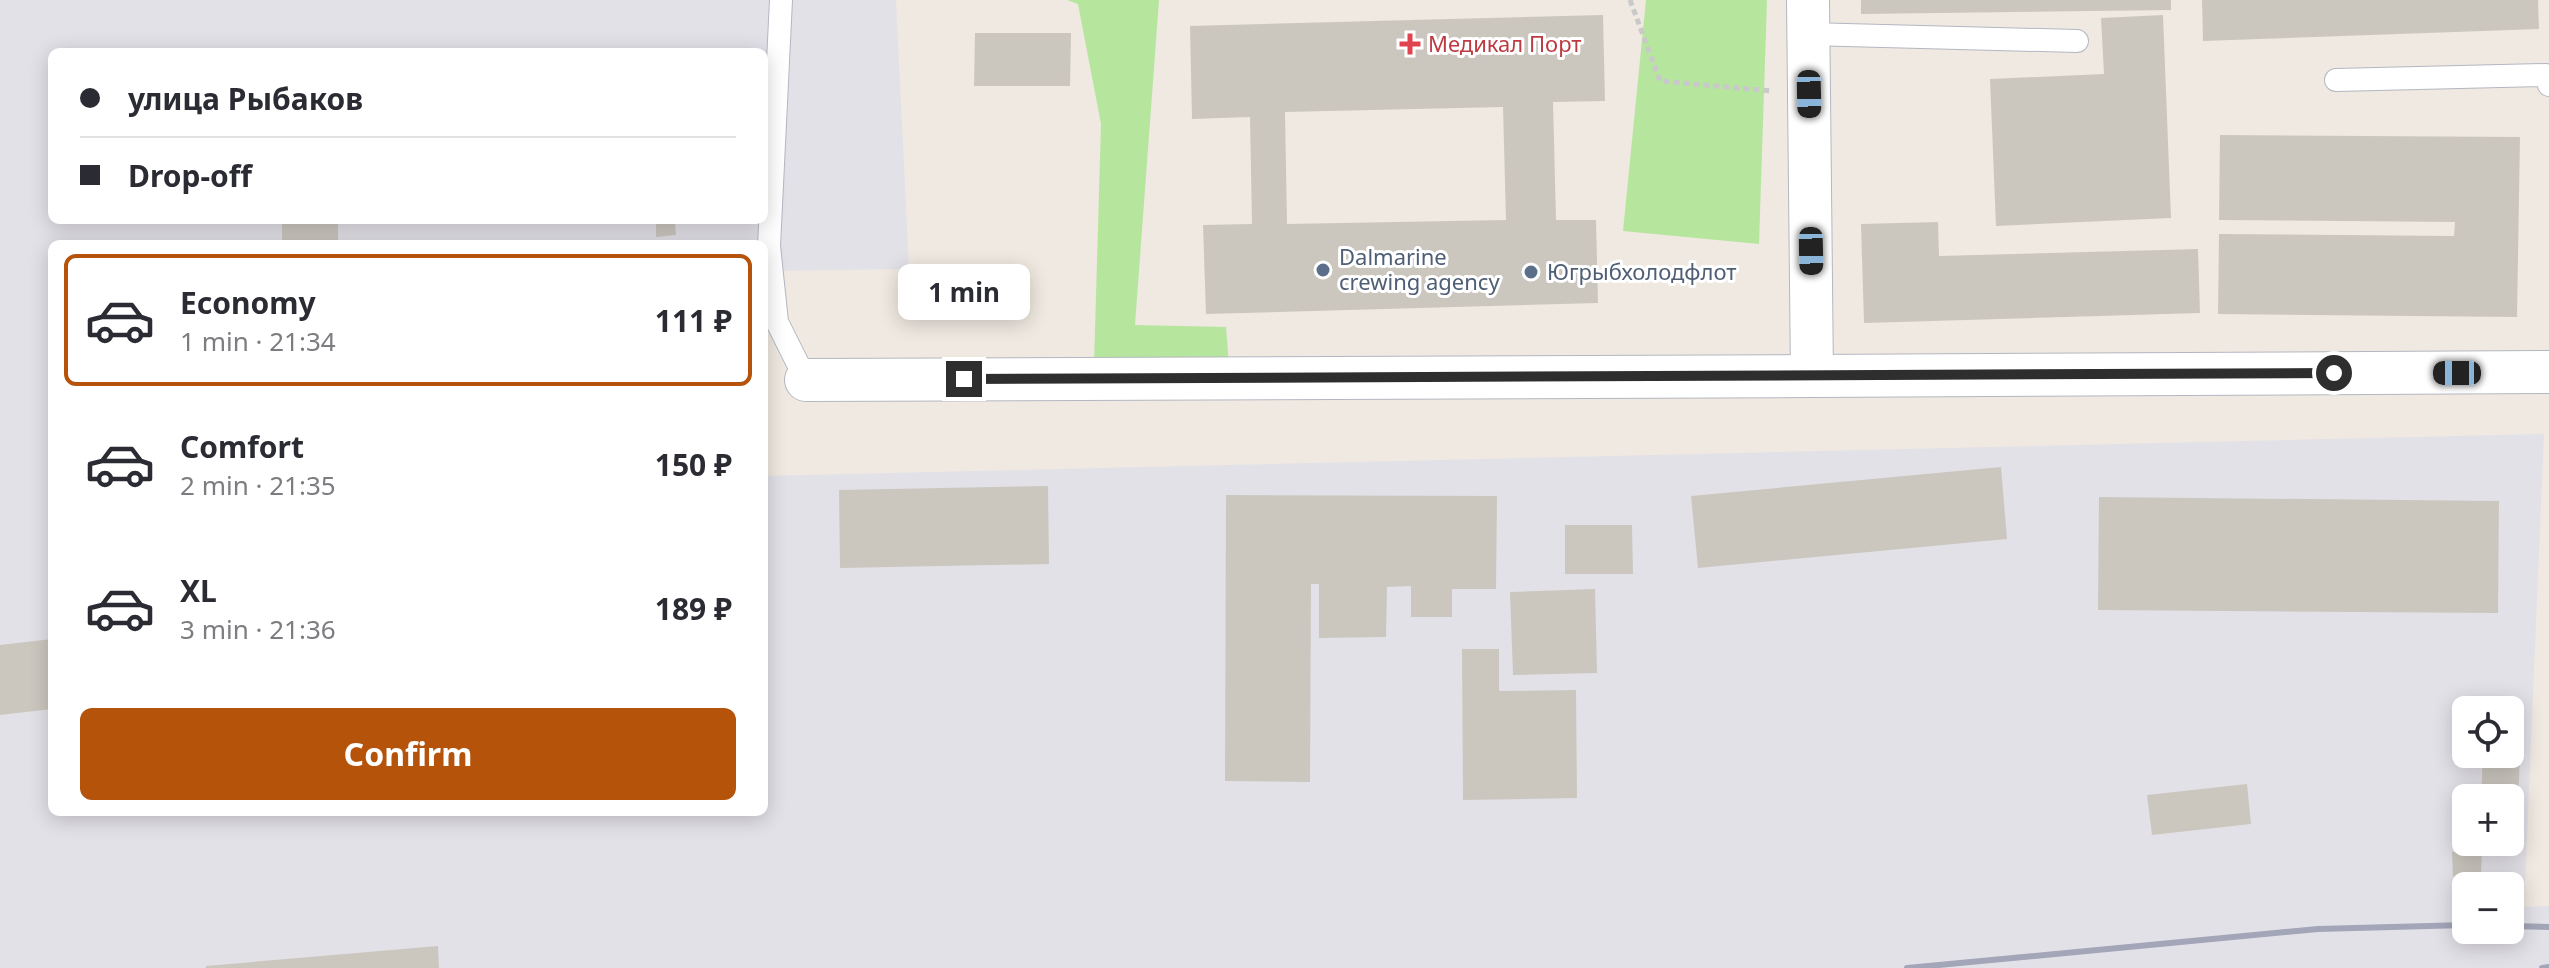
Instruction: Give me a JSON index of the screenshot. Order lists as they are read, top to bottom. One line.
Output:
{"places":{"health":["Медикал Порт"],"other":["Dalmarine crewing agency","Югрыбхолодфлот"]},"page":{"banner":["улица Рыбаков","Drop-off"],"list":[{"name":"Economy","note":"1 min · 21:34","value":"111 ₽"},{"name":"Comfort","note":"2 min · 21:35","value":"150 ₽"},{"name":"XL","note":"3 min · 21:36","value":"189 ₽"}],"bubble":"1 min","buttons":"Confirm","map_buttons":["+","−"]}}
